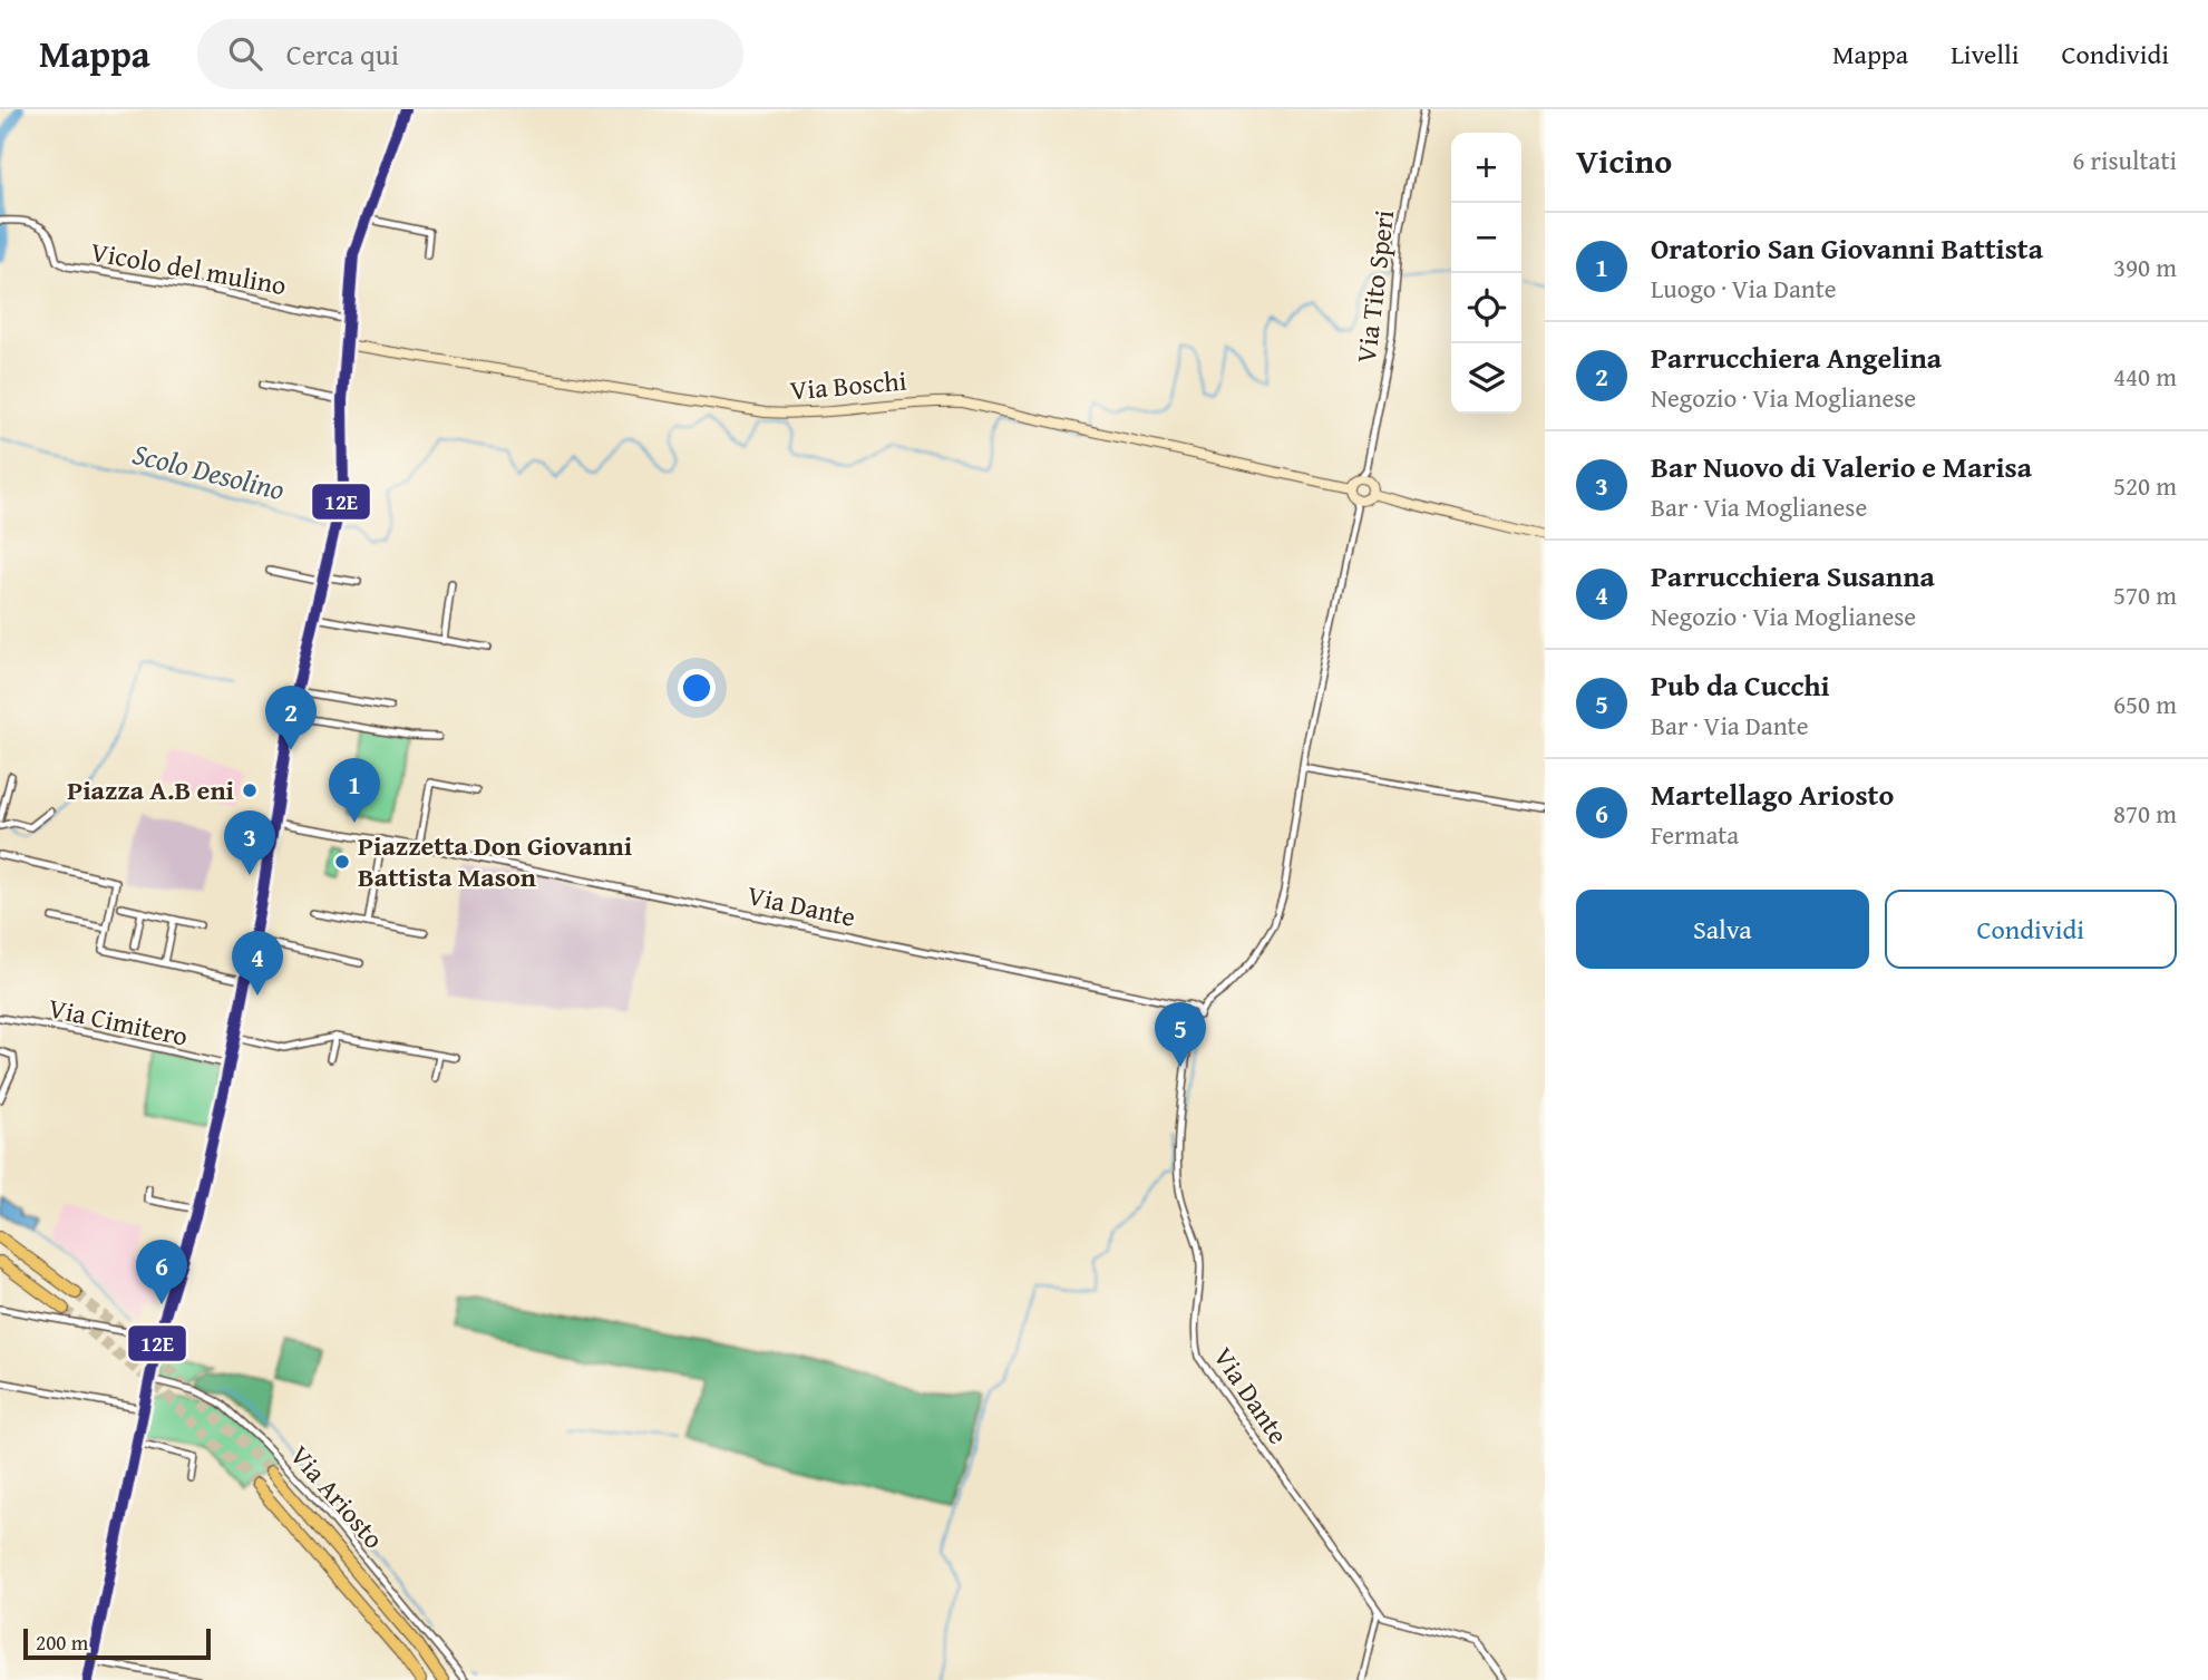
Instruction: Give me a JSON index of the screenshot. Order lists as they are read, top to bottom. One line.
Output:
{"streets":{"main road":["Via Boschi"],"street":["Vicolo del mulino","Via Tito Speri","Via Dante","Via Cimitero","Via Ariosto"]},"water":["Scolo Desolino"],"places":["Piazza A.B eni","Piazzetta Don Giovanni Battista Mason"],"lines":["transit line 12E"],"scale_bar":"200 m","page":{"header":"Mappa","search":"Cerca qui","nav":["Mappa","Livelli","Condividi"],"heading":["Vicino","6 risultati"],"map_buttons":["+","−"],"list":[{"mark":"1","name":"Oratorio San Giovanni Battista","note":"Luogo · Via Dante","value":"390 m"},{"mark":"2","name":"Parrucchiera Angelina","note":"Negozio · Via Moglianese","value":"440 m"},{"mark":"3","name":"Bar Nuovo di Valerio e Marisa","note":"Bar · Via Moglianese","value":"520 m"},{"mark":"4","name":"Parrucchiera Susanna","note":"Negozio · Via Moglianese","value":"570 m"},{"mark":"5","name":"Pub da Cucchi","note":"Bar · Via Dante","value":"650 m"},{"mark":"6","name":"Martellago Ariosto","note":"Fermata","value":"870 m"}],"pins":["2","1","3","4","5","6"],"buttons":["Salva","Condividi"],"scale":"200 m"}}
